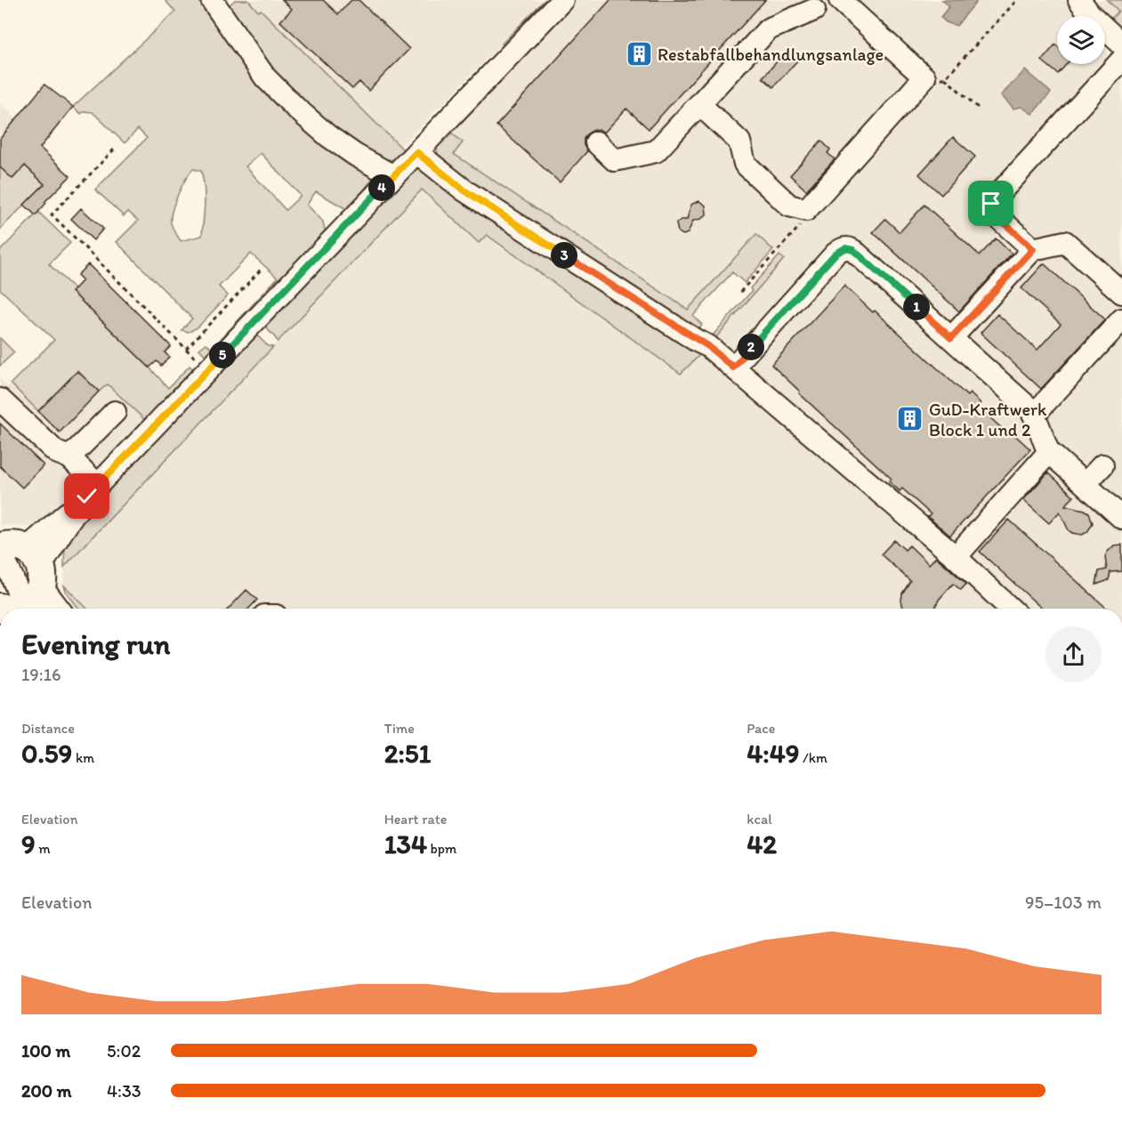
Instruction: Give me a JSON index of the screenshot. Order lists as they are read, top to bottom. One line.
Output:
{"places":{"building":["Restabfallbehandlungsanlage","GuD-Kraftwerk Block 1 und 2"]},"page":{"pins":["4","3","1","2","5"],"heading":["Evening run","19:16"],"stats":[["Distance","0.59 km"],["Time","2:51"],["Pace","4:49 /km"],["Elevation","9 m"],["Heart rate","134 bpm"],["kcal","42"]],"chart":["Elevation","95–103 m"],"list":[{"name":"100 m","note":"5:02"},{"name":"200 m","note":"4:33"}]}}
